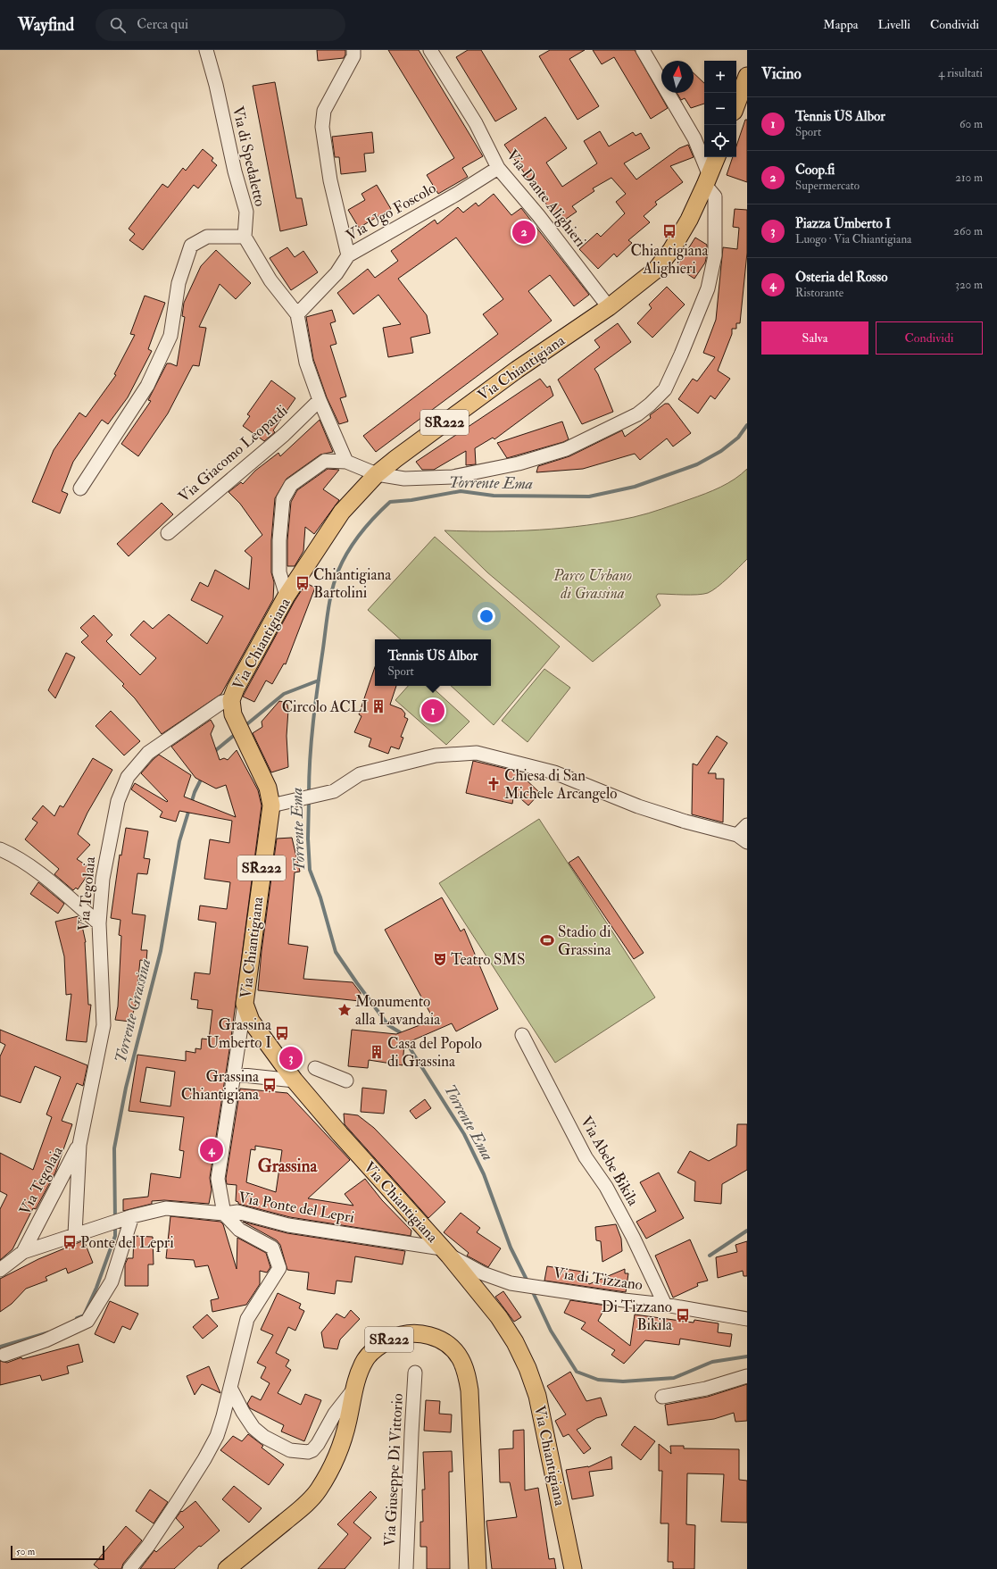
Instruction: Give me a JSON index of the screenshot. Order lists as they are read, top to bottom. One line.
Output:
{"streets":{"main road":["Via Chiantigiana","SR222"],"street":["Via di Spedaletto","Via Dante Alighieri","Via Ugo Foscolo","Via Giacomo Leopardi","Via Tegolaia","Via Abebe Bikila","Via Ponte del Lepri","Via di Tizzano","Via Giuseppe Di Vittorio"]},"crossings":[["Via Dante Alighieri","Via Ugo Foscolo"],["Via Dante Alighieri","Via Chiantigiana"],["Via Chiantigiana","Via Tegolaia"],["Via Chiantigiana","Via Ponte del Lepri"],["Via Chiantigiana","Via di Tizzano"],["Via Tegolaia","Via Ponte del Lepri"],["Via Abebe Bikila","Via di Tizzano"],["Via Ponte del Lepri","Via di Tizzano"]],"districts":["Grassina"],"water":["Torrente Ema","Torrente Grassina"],"parks":["Parco Urbano di Grassina"],"places":{"bus stop":["Chiantigiana Alighieri","Chiantigiana Bartolini","Grassina Umberto I","Grassina Chiantigiana","Ponte del Lepri","Di Tizzano Bikila"],"building":["Circolo ACLI","Casa del Popolo di Grassina"],"church":["Chiesa di San Michele Arcangelo"],"sports":["Stadio di Grassina"],"theatre":["Teatro SMS"],"place":["Monumento alla Lavandaia"]},"scale_bar":"50 m","north":"top","page":{"header":"Wayfind","search":"Cerca qui","nav":["Mappa","Livelli","Condividi"],"heading":["Vicino","4 risultati"],"map_buttons":["+","−"],"list":[{"mark":"1","name":"Tennis US Albor","note":"Sport","value":"60 m"},{"mark":"2","name":"Coop.fi","note":"Supermercato","value":"210 m"},{"mark":"3","name":"Piazza Umberto I","note":"Luogo · Via Chiantigiana","value":"260 m"},{"mark":"4","name":"Osteria del Rosso","note":"Ristorante","value":"320 m"}],"pins":["2","1","3","4"],"buttons":["Salva","Condividi"],"popup":["Tennis US Albor","Sport"],"scale":"50 m"}}
